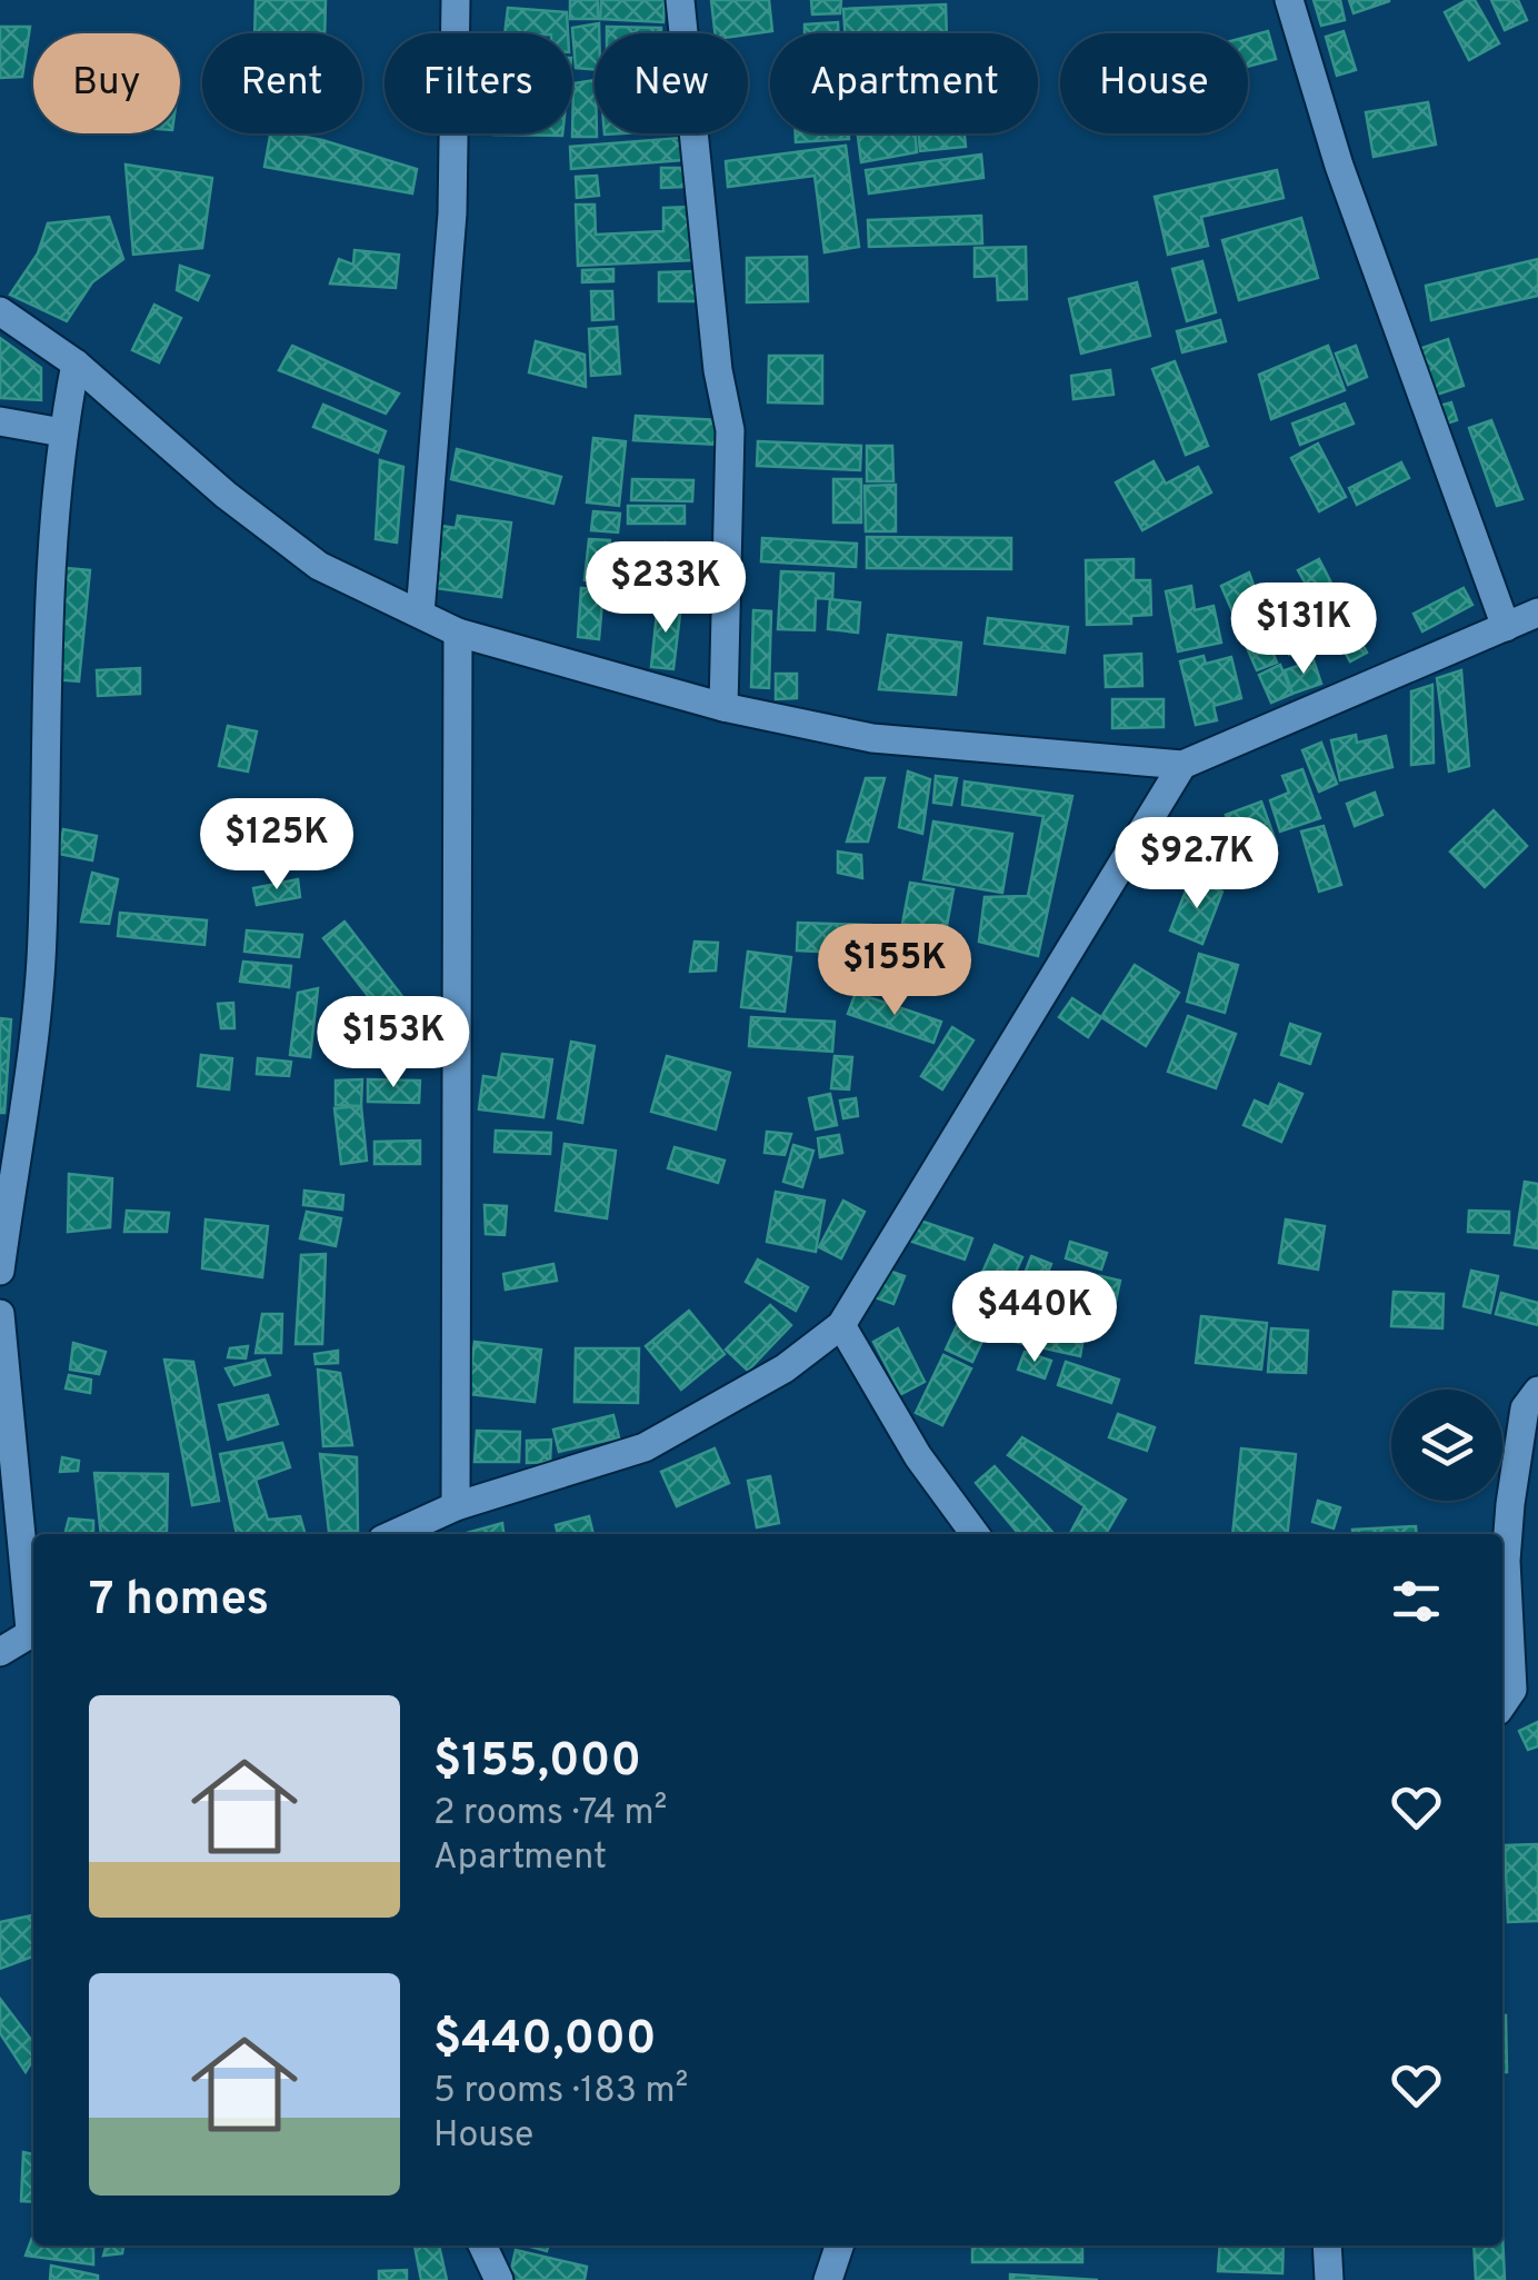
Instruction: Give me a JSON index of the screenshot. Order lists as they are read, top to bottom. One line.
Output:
{"page":{"chip":["Buy","Rent","Filters","New","Apartment","House"],"price":["$233K","$131K","$125K","$92.7K","$155K","$153K","$440K"],"heading":"7 homes","list":[{"name":"$155,000","note":"2 rooms · 74 m² · Apartment"},{"name":"$440,000","note":"5 rooms · 183 m² · House"}]}}
